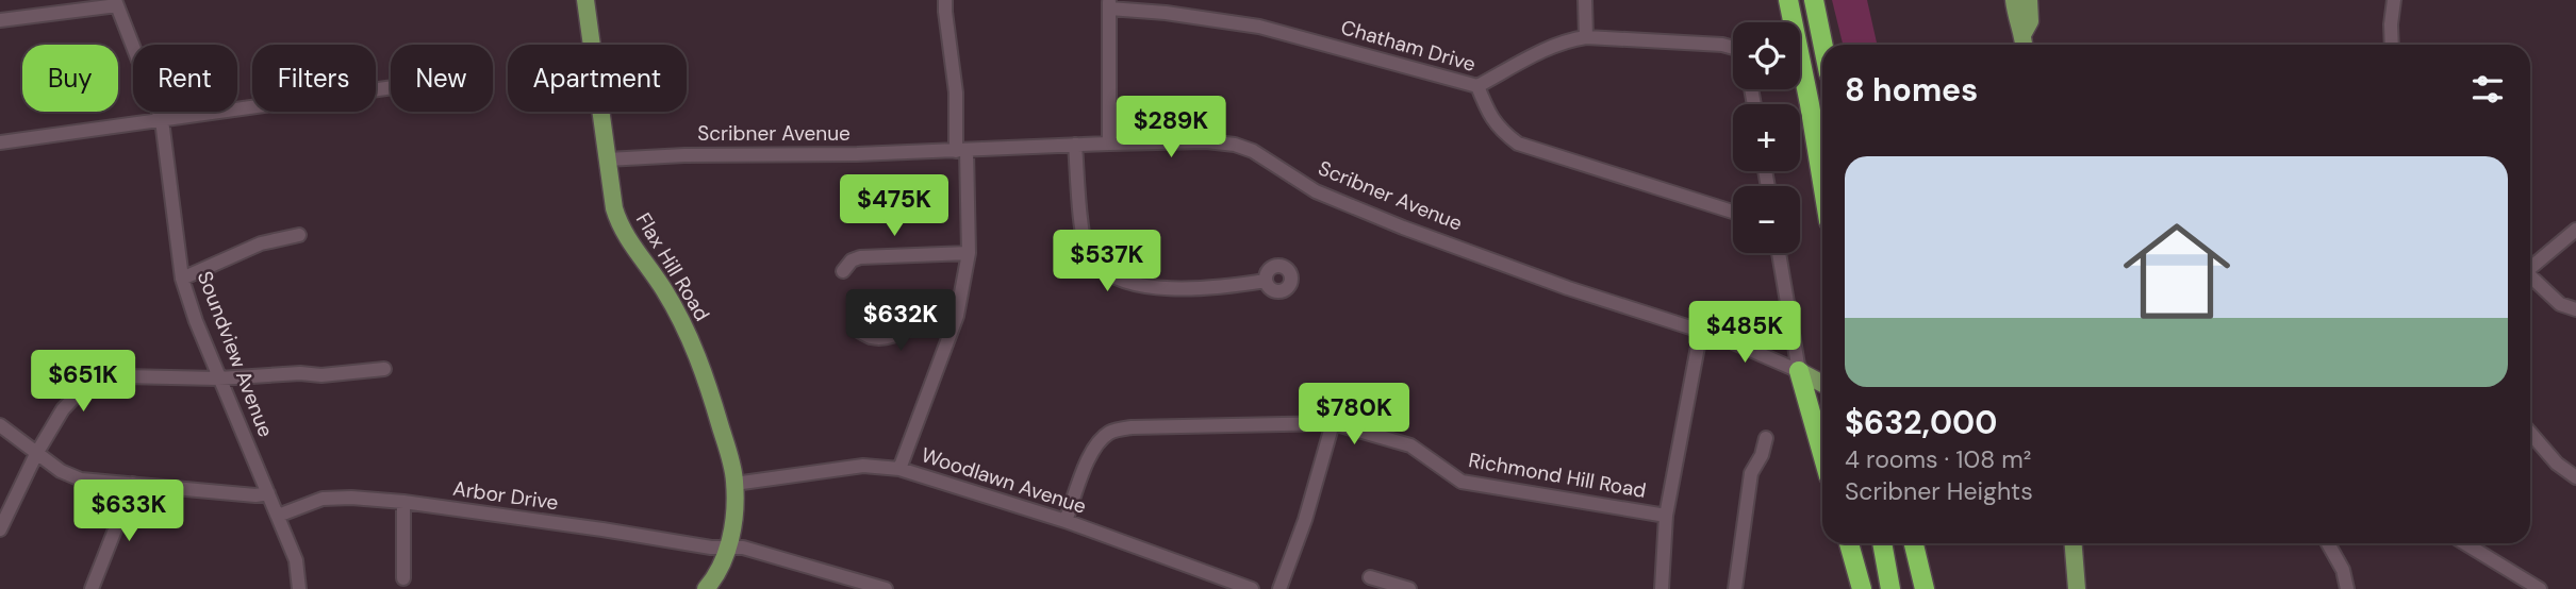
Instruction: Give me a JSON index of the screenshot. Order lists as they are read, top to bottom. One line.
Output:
{"streets":{"main road":["Scribner Avenue","Flax Hill Road"],"street":["Chatham Drive","Soundview Avenue","Richmond Hill Road","Woodlawn Avenue","Arbor Drive"]},"crossings":[["Scribner Avenue","Flax Hill Road"],["Flax Hill Road","Woodlawn Avenue"],["Flax Hill Road","Arbor Drive"],["Soundview Avenue","Arbor Drive"],["Richmond Hill Road","Woodlawn Avenue"]],"page":{"map_buttons":["+","−"],"chip":["Buy","Rent","Filters","New","Apartment"],"heading":"8 homes","price":["$289K","$475K","$537K","$632K","$485K","$651K","$780K","$633K"],"list":[{"name":"$632,000","note":"4 rooms · 108 m² · Scribner Heights"}]}}
